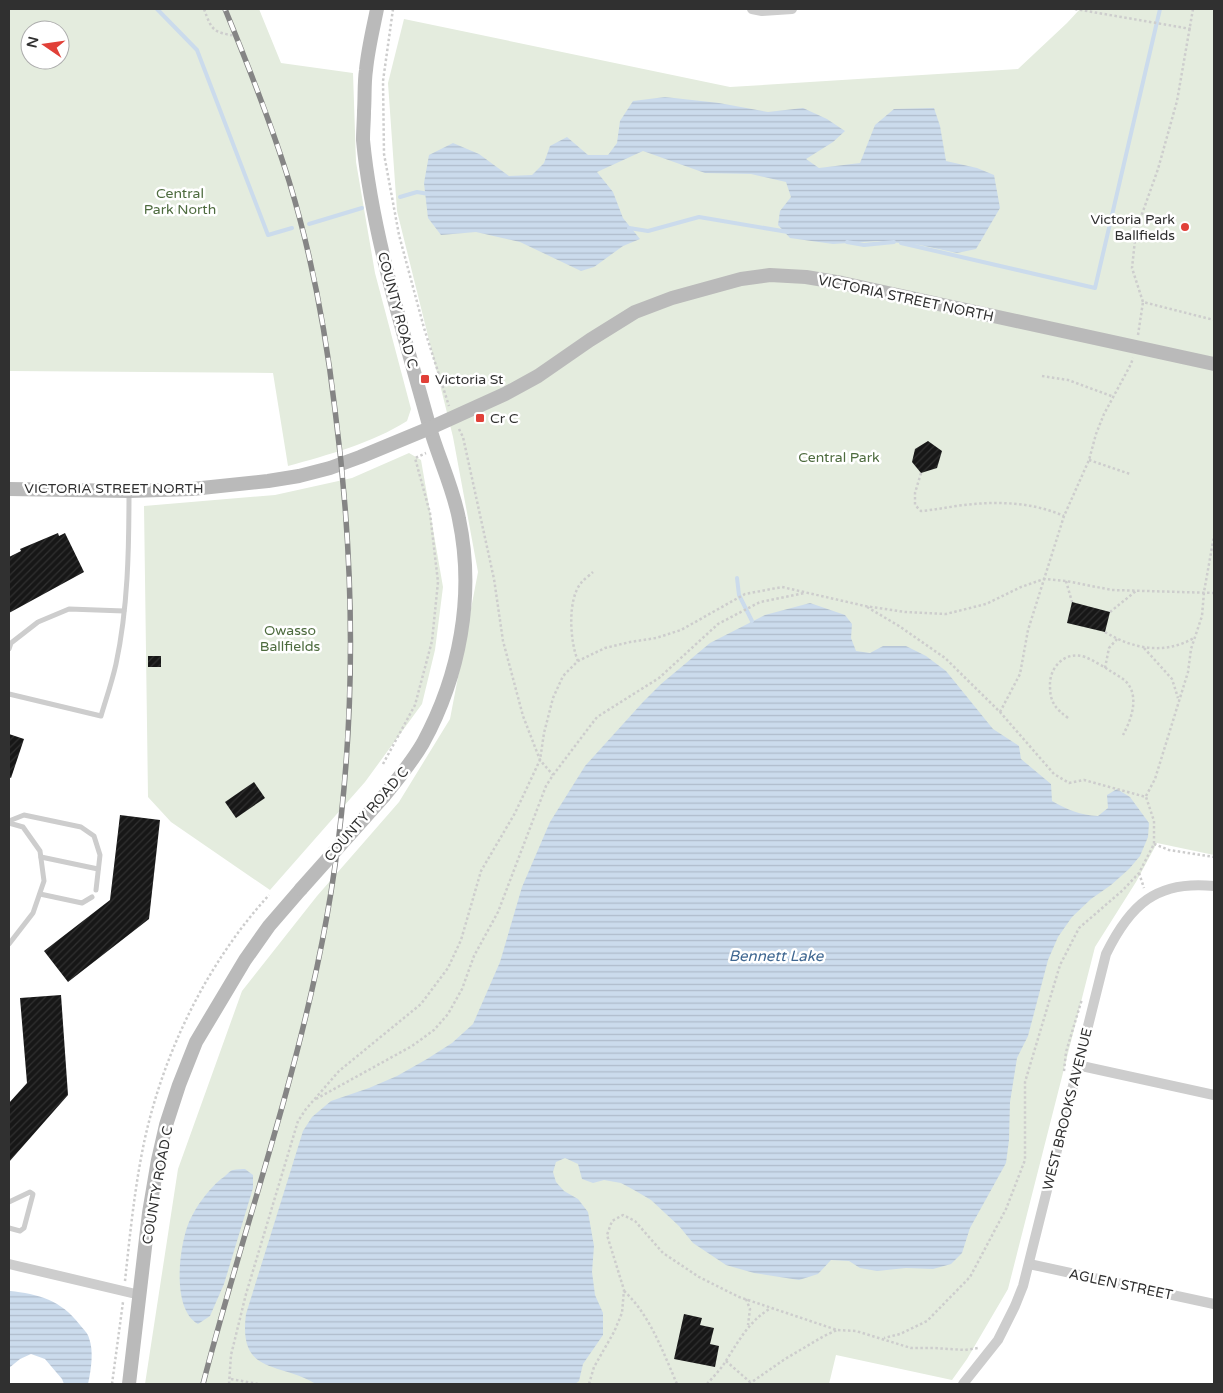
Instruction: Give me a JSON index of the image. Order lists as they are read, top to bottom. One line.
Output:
{"streets":{"main road":["VICTORIA STREET NORTH","COUNTY ROAD C"],"street":["WEST BROOKS AVENUE","AGLEN STREET"]},"crossings":[["VICTORIA STREET NORTH","COUNTY ROAD C"],["WEST BROOKS AVENUE","AGLEN STREET"]],"water":["Bennett Lake"],"parks":["Central Park North","Central Park","Owasso Ballfields"],"places":{"other":["Victoria Park Ballfields"],"transit":["Victoria St","Cr C"]},"north":"left"}
